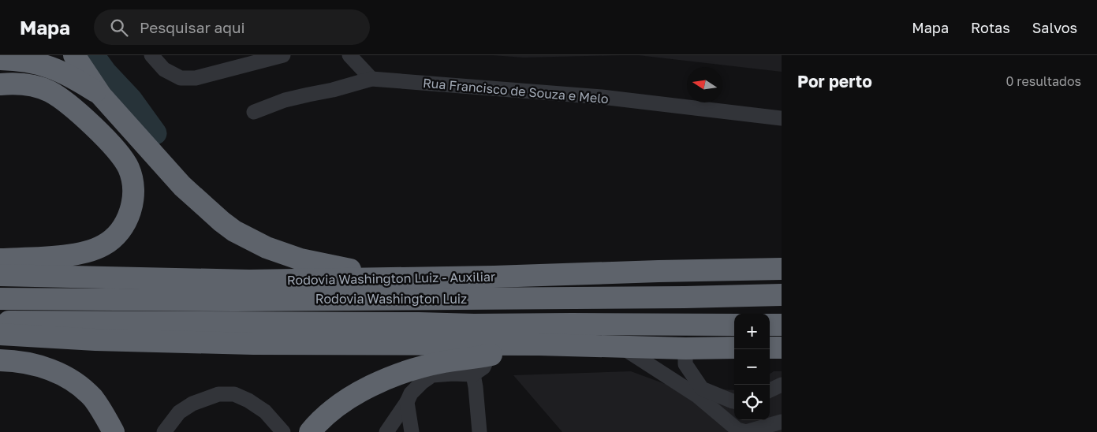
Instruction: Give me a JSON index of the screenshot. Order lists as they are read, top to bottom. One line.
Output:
{"streets":{"highway":["Rodovia Washington Luiz - Auxiliar","Rodovia Washington Luiz"],"street":["Rua Francisco de Souza e Melo"]},"crossings":[["Rodovia Washington Luiz - Auxiliar","Rodovia Washington Luiz"]],"north":"left","page":{"header":"Mapa","search":"Pesquisar aqui","nav":["Mapa","Rotas","Salvos"],"heading":["Por perto","0 resultados"],"map_buttons":["+","−"]}}
